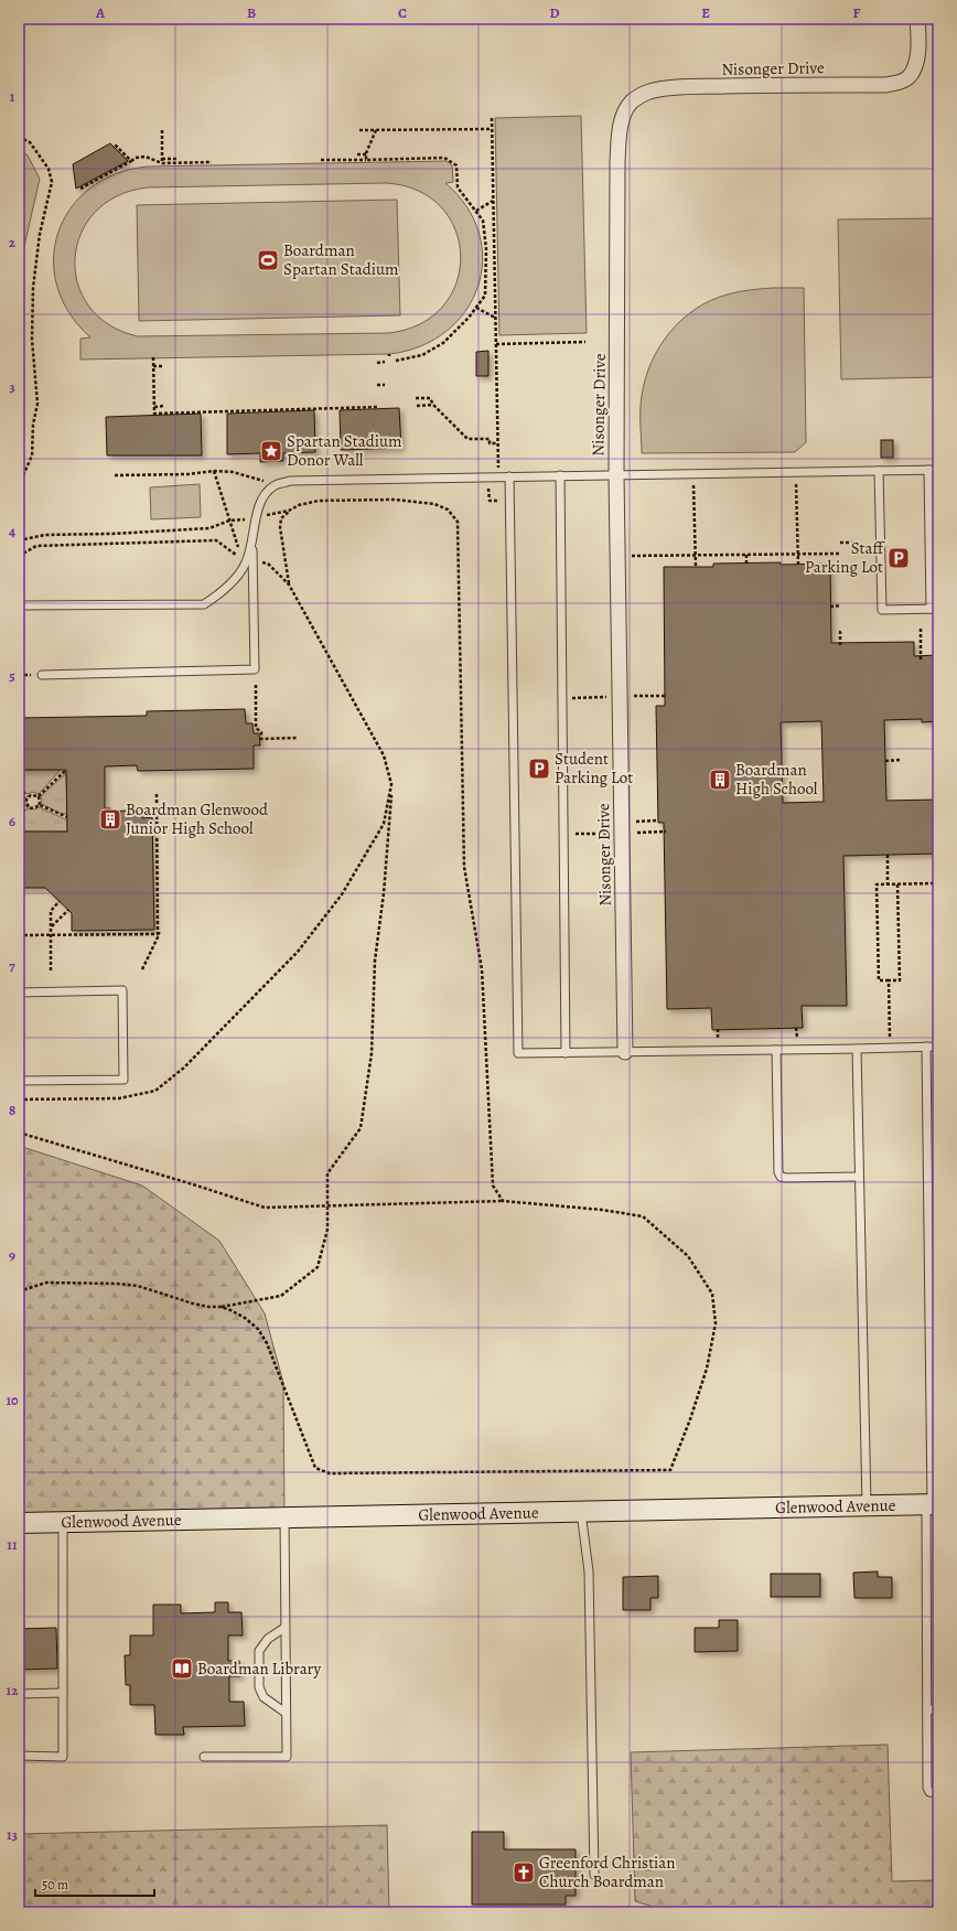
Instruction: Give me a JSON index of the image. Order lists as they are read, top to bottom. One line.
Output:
{"streets":{"street":["Nisonger Drive","Glenwood Avenue"]},"places":{"sports":["Boardman Spartan Stadium"],"place":["Spartan Stadium Donor Wall"],"parking":["Staff Parking Lot","Student Parking Lot"],"building":["Boardman High School","Boardman Glenwood Junior High School"],"library":["Boardman Library"],"church":["Greenford Christian Church Boardman"]},"scale_bar":"50 m","grid":{"columns":["A","B","C","D","E","F"],"rows":["1","2","3","4","5","6","7","8","9","10","11","12","13"]}}
